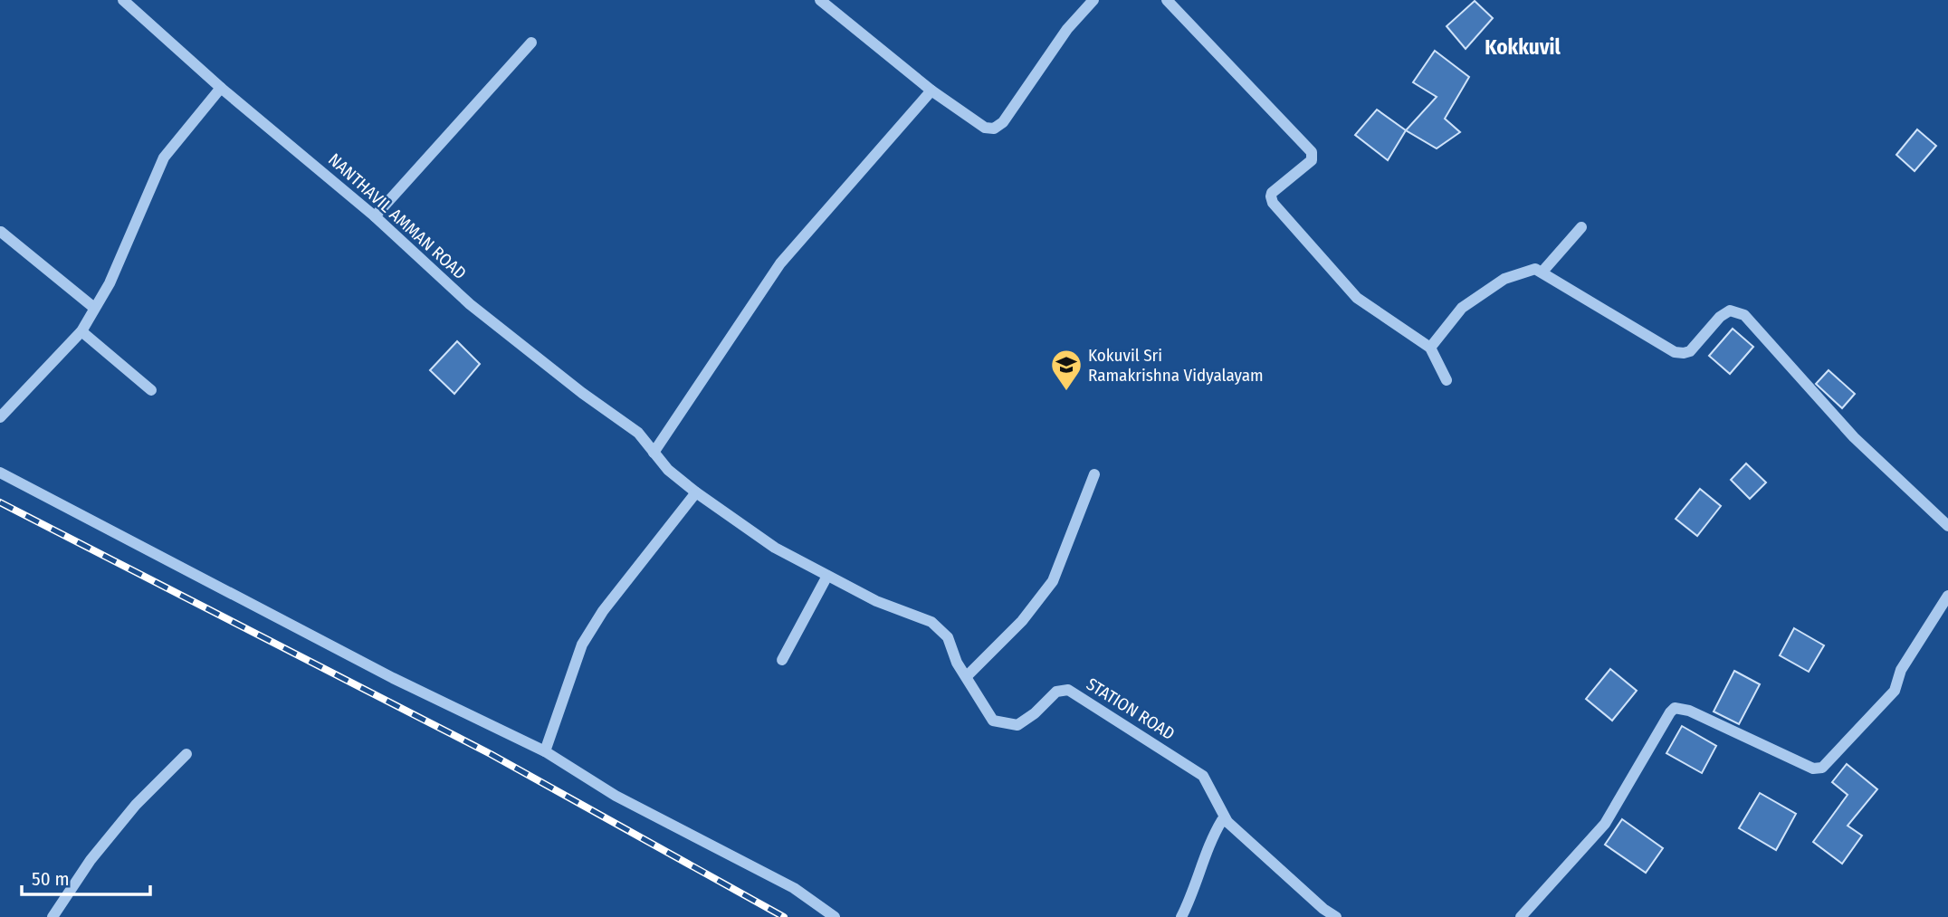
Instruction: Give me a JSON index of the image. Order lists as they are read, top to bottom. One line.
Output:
{"streets":{"street":["NANTHAVIL AMMAN ROAD","STATION ROAD"]},"crossings":[["NANTHAVIL AMMAN ROAD","STATION ROAD"]],"districts":["Kokkuvil"],"places":{"school or university":["Kokuvil Sri Ramakrishna Vidyalayam"]},"scale_bar":"50 m"}
